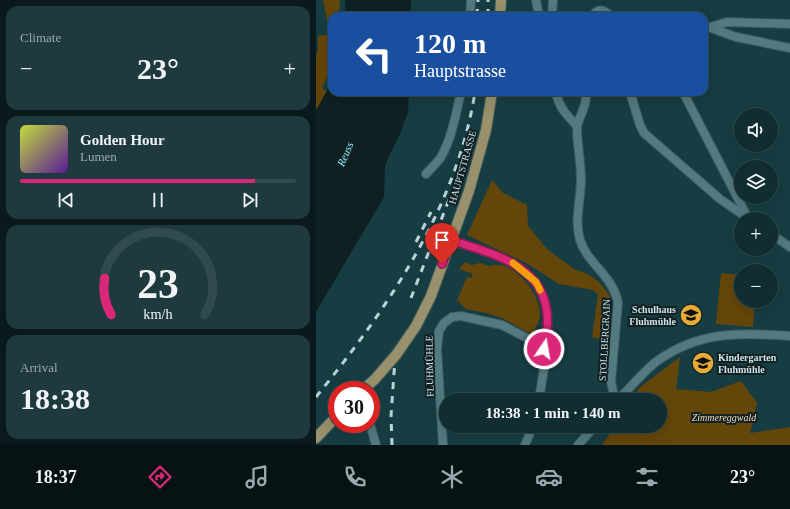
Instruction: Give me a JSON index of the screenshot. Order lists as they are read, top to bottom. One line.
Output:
{"streets":{"main road":["HAUPTSTRASSE"],"street":["STOLLBERGRAIN","FLUHMÜHLE"]},"water":["Reuss"],"parks":["Zimmereggwald"],"places":{"school or university":["Schulhaus Fluhmühle","Kindergarten Fluhmühle"]},"page":{"tile":["Climate",["Arrival","18:38"]],"turn":["120 m","Hauptstrasse"],"heat":["−","23°","+"],"map_buttons":["+","−"],"song":["Golden Hour","Lumen"],"limit":"30","trip":"18:38 · 1 min · 140 m","tabs":["18:37","23°"],"gauge":["23","km/h"]}}
